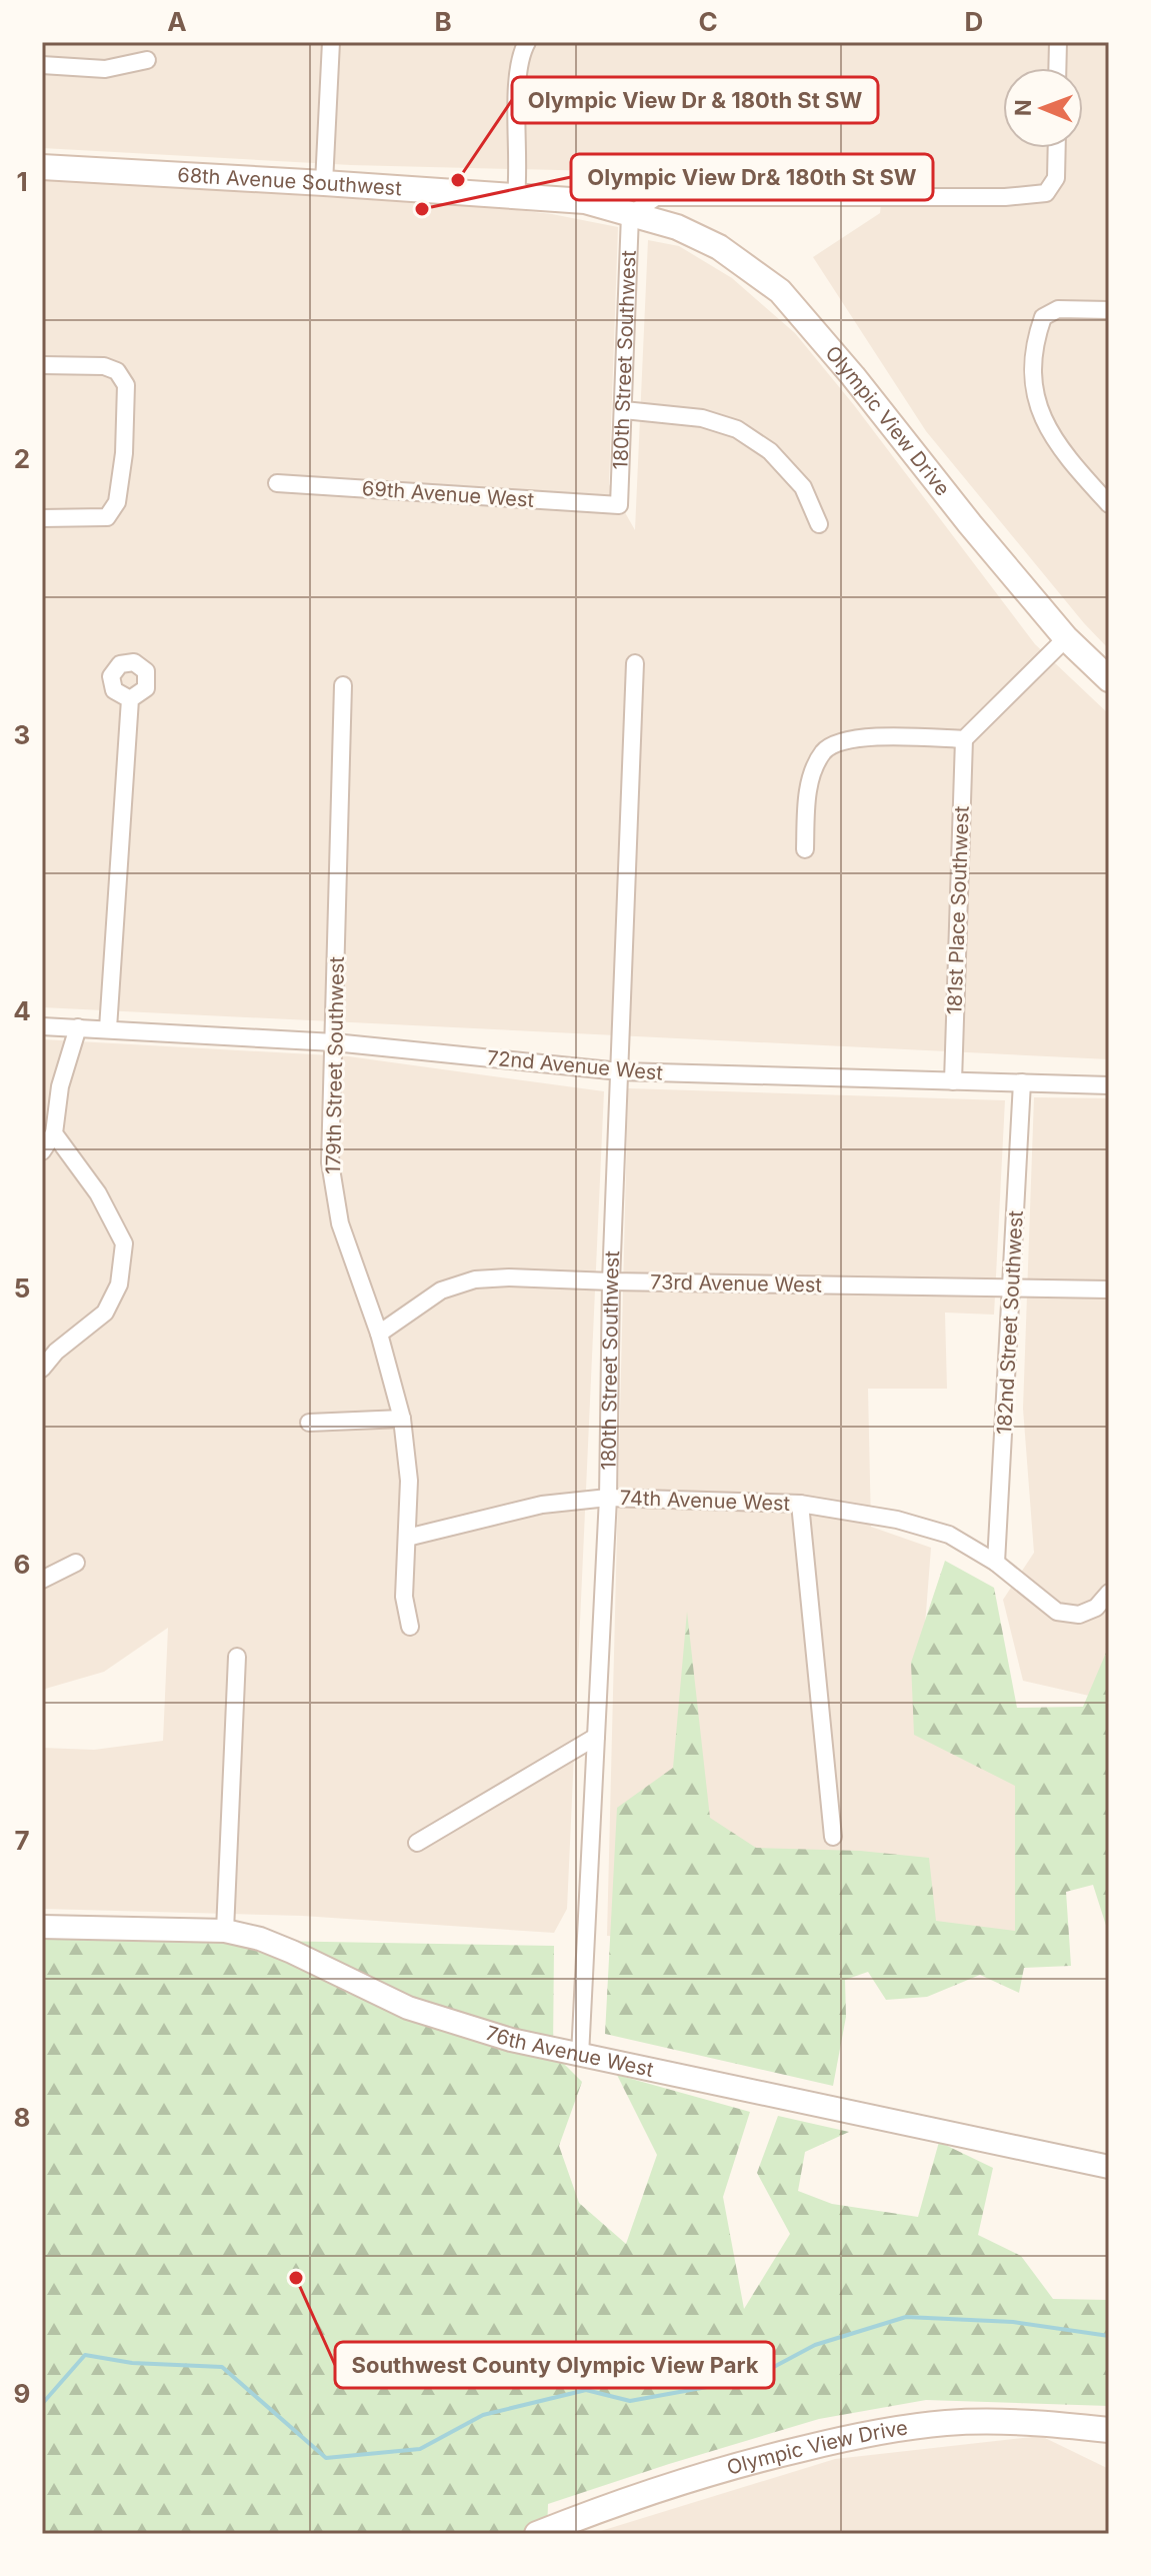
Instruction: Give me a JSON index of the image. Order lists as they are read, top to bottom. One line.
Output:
{"streets":{"main road":["68th Avenue Southwest","Olympic View Drive"],"street":["180th Street Southwest","69th Avenue West","181st Place Southwest","179th Street Southwest","72nd Avenue West","73rd Avenue West","182nd Street Southwest","74th Avenue West","76th Avenue West"]},"crossings":[["68th Avenue Southwest","180th Street Southwest"],["68th Avenue Southwest","Olympic View Drive"],["180th Street Southwest","Olympic View Drive"],["180th Street Southwest","69th Avenue West"],["180th Street Southwest","72nd Avenue West"],["180th Street Southwest","73rd Avenue West"],["180th Street Southwest","74th Avenue West"],["180th Street Southwest","76th Avenue West"],["181st Place Southwest","72nd Avenue West"],["179th Street Southwest","72nd Avenue West"],["179th Street Southwest","73rd Avenue West"],["179th Street Southwest","74th Avenue West"],["72nd Avenue West","182nd Street Southwest"],["73rd Avenue West","182nd Street Southwest"],["182nd Street Southwest","74th Avenue West"]],"places":["Olympic View Dr & 180th St SW","Olympic View Dr& 180th St SW","Southwest County Olympic View Park"],"north":"left","grid":{"columns":["A","B","C","D"],"rows":["1","2","3","4","5","6","7","8","9"]}}
